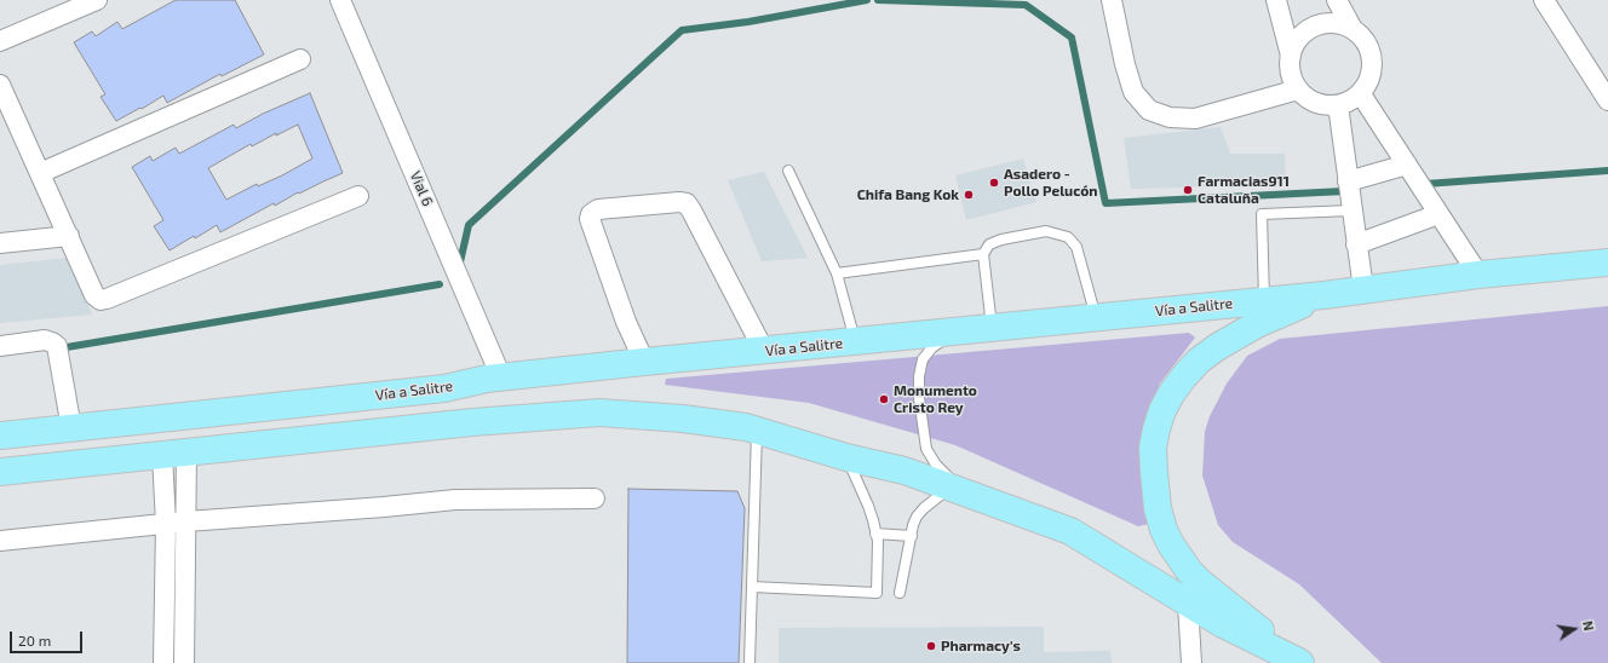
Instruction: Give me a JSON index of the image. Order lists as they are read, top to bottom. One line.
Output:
{"streets":{"main road":["Vía a Salitre"],"street":["Vial 6"]},"crossings":[["Vial 6","Vía a Salitre"]],"places":["Asadero - Pollo Pelucón","Farmacias911 Cataluña","Chifa Bang Kok","Monumento Cristo Rey","Pharmacy's"],"scale_bar":"20 m","north":"right"}
